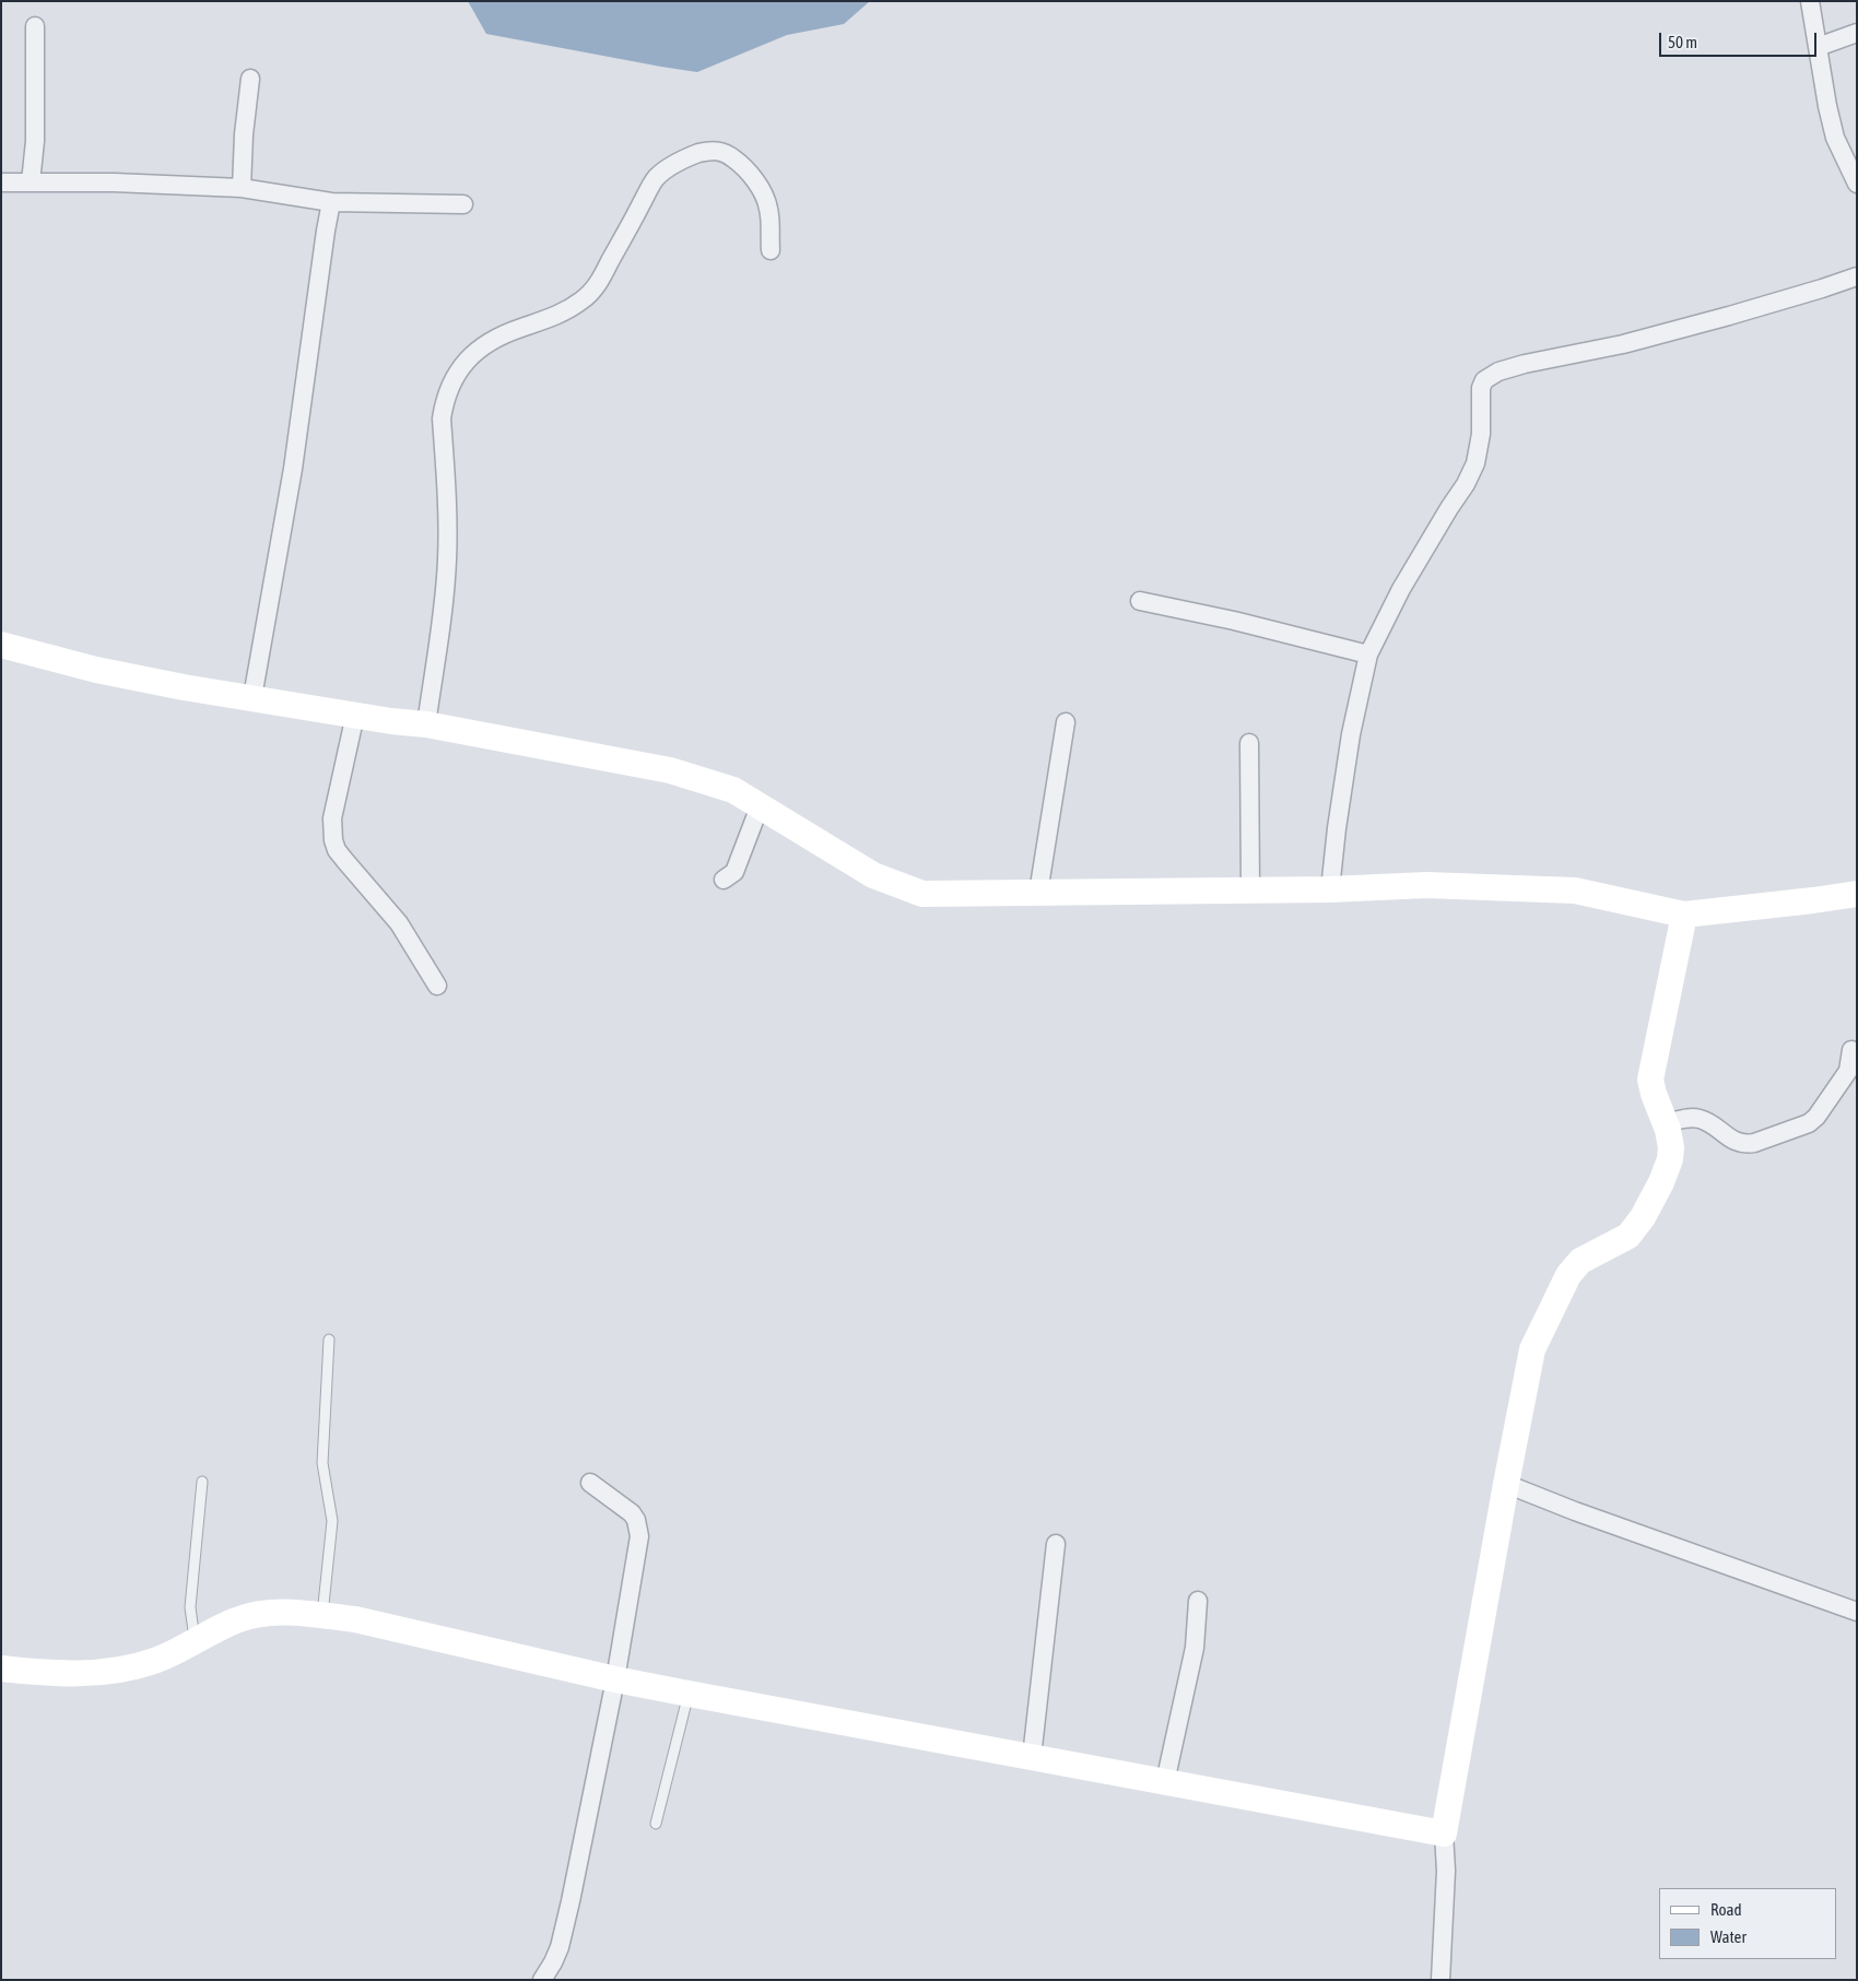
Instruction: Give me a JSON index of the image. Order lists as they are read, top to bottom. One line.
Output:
{"legend":["Road","Water"],"scale_bar":"50 m"}
